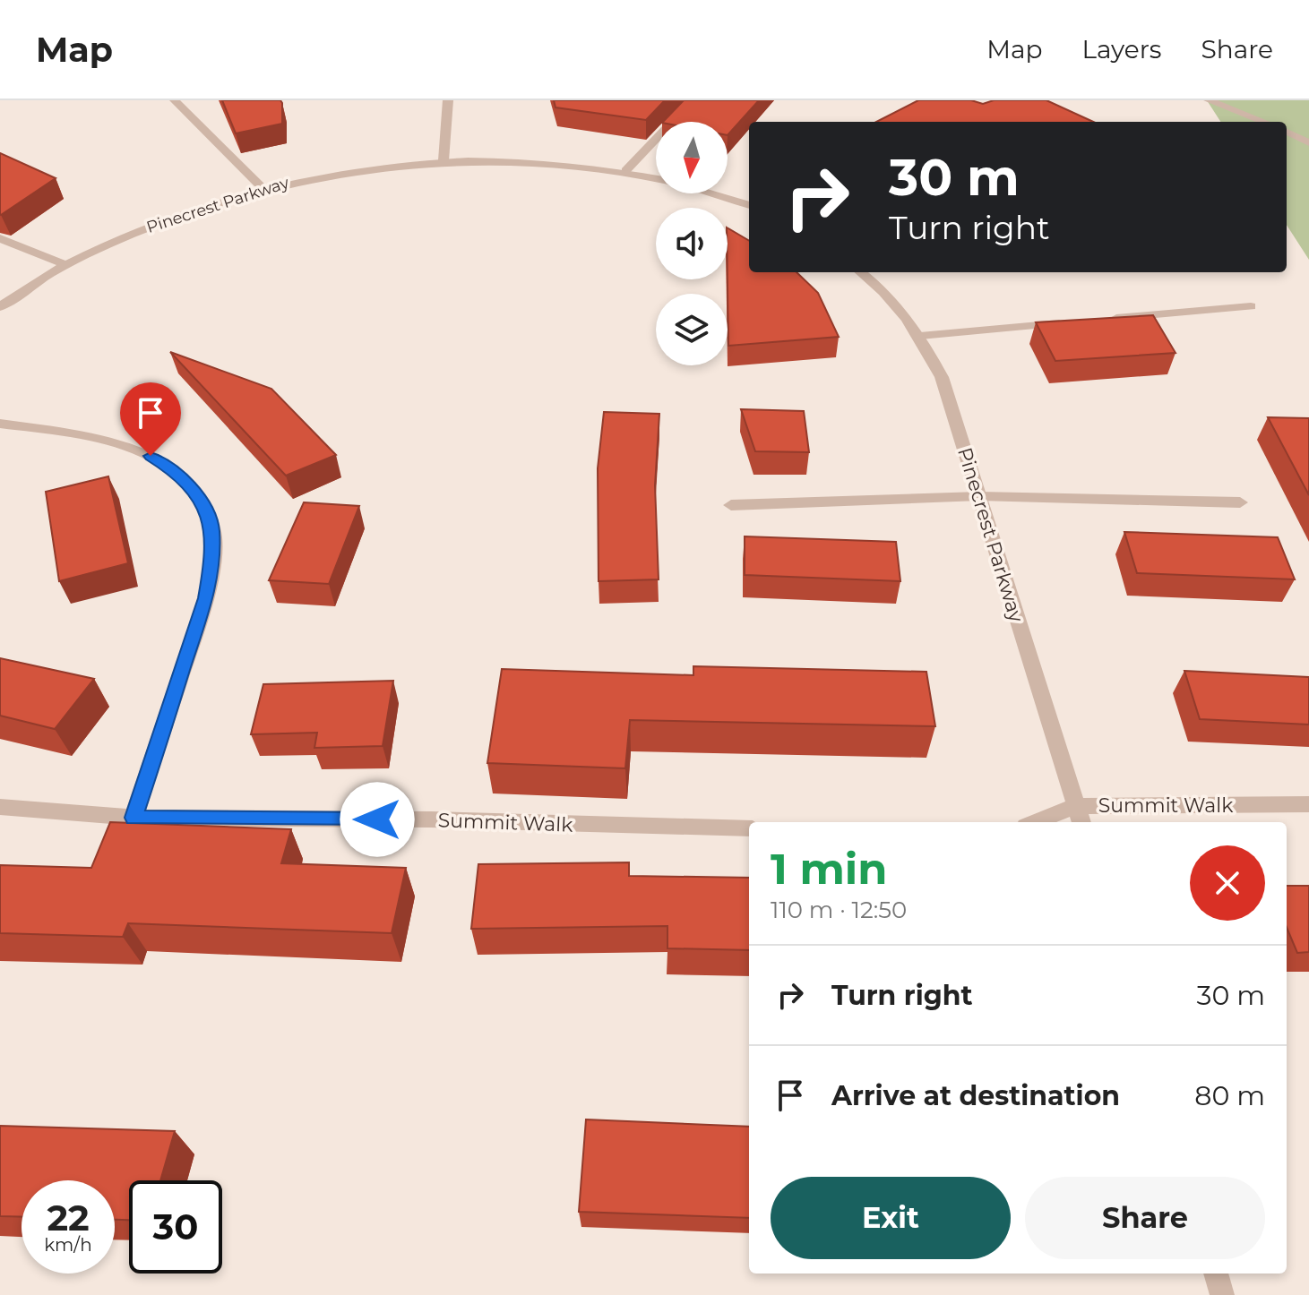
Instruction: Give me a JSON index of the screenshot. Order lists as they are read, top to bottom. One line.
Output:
{"streets":{"street":["Pinecrest Parkway","Summit Walk"]},"crossings":[["Pinecrest Parkway","Summit Walk"]],"north":"bottom","page":{"header":"Map","nav":["Map","Layers","Share"],"turn":["30 m","Turn right"],"heading":["1 min","110 m · 12:50"],"list":[{"name":"Turn right","value":"30 m"},{"name":"Arrive at destination","value":"80 m"}],"buttons":["Exit","Share"],"speed":"22 km/h","limit":"30"}}
